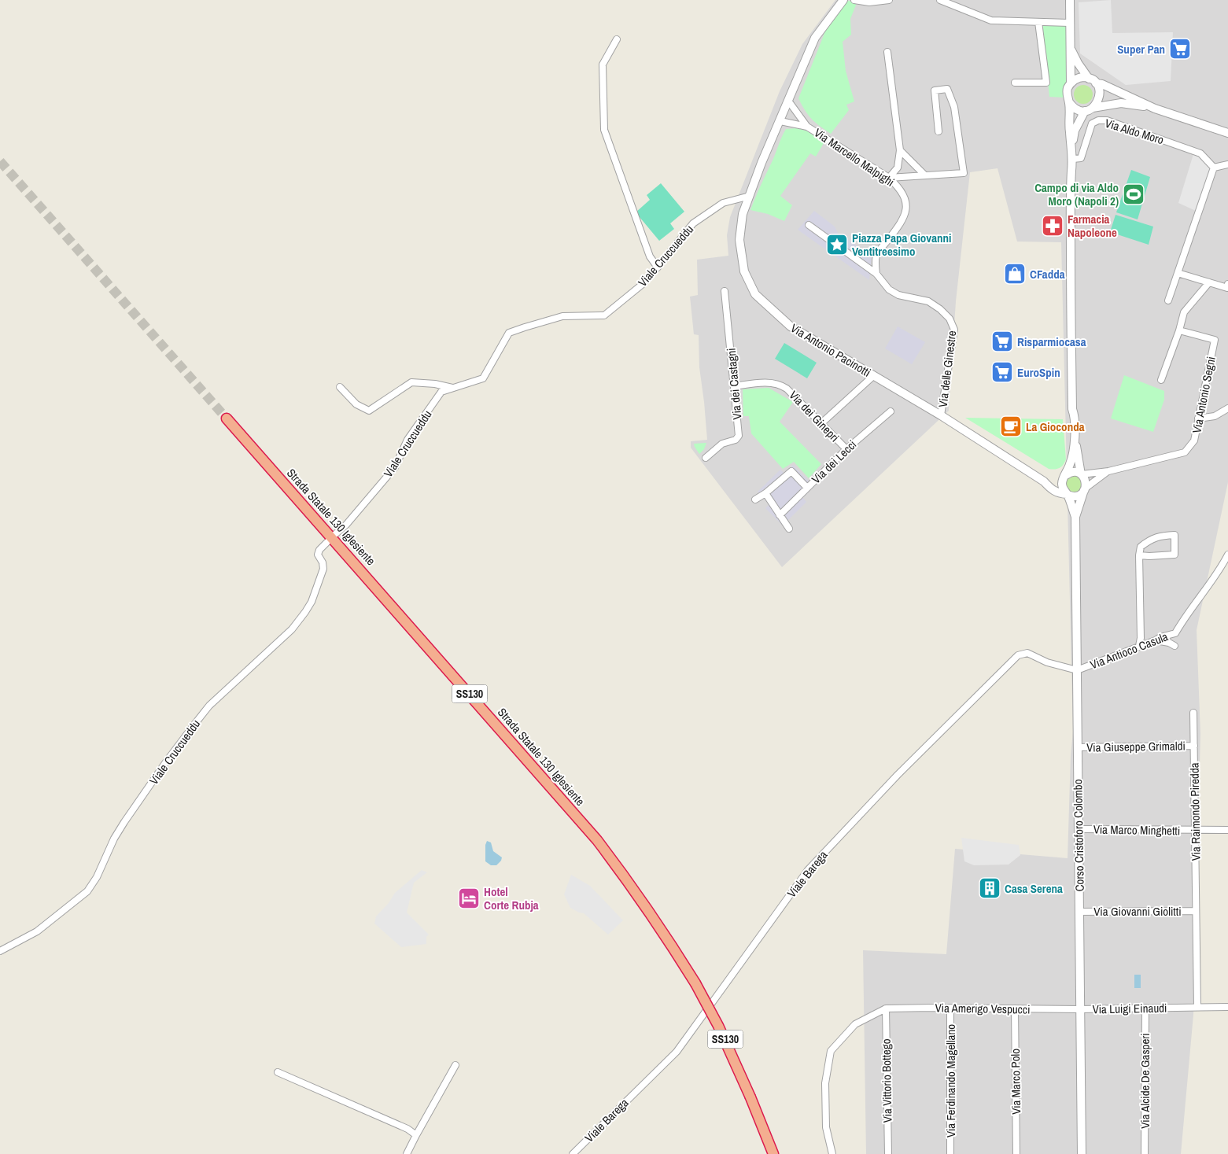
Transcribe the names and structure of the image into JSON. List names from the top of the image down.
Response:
{
  "streets": {
    "highway": ["Strada Statale 130 Iglesiente", "SS130"],
    "street": [
      "Via Aldo Moro",
      "Via Marcello Malpighi",
      "Viale Cruccueddu",
      "Via Antonio Pacinotti",
      "Via delle Ginestre",
      "Via dei Castagni",
      "Via Antonio Segni",
      "Via dei Ginepri",
      "Via dei Lecci",
      "Via Antioco Casula",
      "Via Giuseppe Grimaldi",
      "Via Raimondo Piredda",
      "Via Marco Minghetti",
      "Corso Cristoforo Colombo",
      "Viale Barega",
      "Via Giovanni Giolitti",
      "Via Amerigo Vespucci",
      "Via Luigi Einaudi",
      "Via Vittorio Bottego",
      "Via Ferdinando Magellano",
      "Via Alcide De Gasperi",
      "Via Marco Polo"
    ]
  },
  "crossings": [
    ["Via Marcello Malpighi", "Via Antonio Pacinotti"],
    ["Via Marcello Malpighi", "Via delle Ginestre"],
    ["Viale Cruccueddu", "Via Antonio Pacinotti"],
    ["Via Antonio Pacinotti", "Via delle Ginestre"],
    ["Via Antonio Pacinotti", "Via Antonio Segni"],
    ["Via Antonio Pacinotti", "Corso Cristoforo Colombo"],
    ["Via dei Castagni", "Via dei Ginepri"],
    ["Via Antonio Segni", "Corso Cristoforo Colombo"],
    ["Via dei Ginepri", "Via dei Lecci"],
    ["Via Antioco Casula", "Corso Cristoforo Colombo"],
    ["Via Antioco Casula", "Viale Barega"],
    ["Via Giuseppe Grimaldi", "Via Raimondo Piredda"],
    ["Via Giuseppe Grimaldi", "Corso Cristoforo Colombo"],
    ["Via Raimondo Piredda", "Via Marco Minghetti"],
    ["Via Raimondo Piredda", "Via Giovanni Giolitti"],
    ["Via Raimondo Piredda", "Via Luigi Einaudi"],
    ["Via Marco Minghetti", "Corso Cristoforo Colombo"],
    ["Corso Cristoforo Colombo", "Viale Barega"],
    ["Corso Cristoforo Colombo", "Via Giovanni Giolitti"],
    ["Corso Cristoforo Colombo", "Via Amerigo Vespucci"],
    ["Corso Cristoforo Colombo", "Via Luigi Einaudi"],
    ["Via Amerigo Vespucci", "Via Luigi Einaudi"],
    ["Via Amerigo Vespucci", "Via Vittorio Bottego"],
    ["Via Amerigo Vespucci", "Via Ferdinando Magellano"],
    ["Via Amerigo Vespucci", "Via Marco Polo"],
    ["Via Luigi Einaudi", "Via Alcide De Gasperi"]
  ],
  "places": {
    "supermarket": ["Super Pan", "Risparmiocasa", "EuroSpin"],
    "sports": ["Campo di via Aldo Moro (Napoli 2)"],
    "pharmacy": ["Farmacia Napoleone"],
    "place": ["Piazza Papa Giovanni Ventitreesimo"],
    "shop": ["CFadda"],
    "cafe": ["La Gioconda"],
    "building": ["Casa Serena"],
    "hotel": ["Hotel Corte Rubja"]
  }
}
